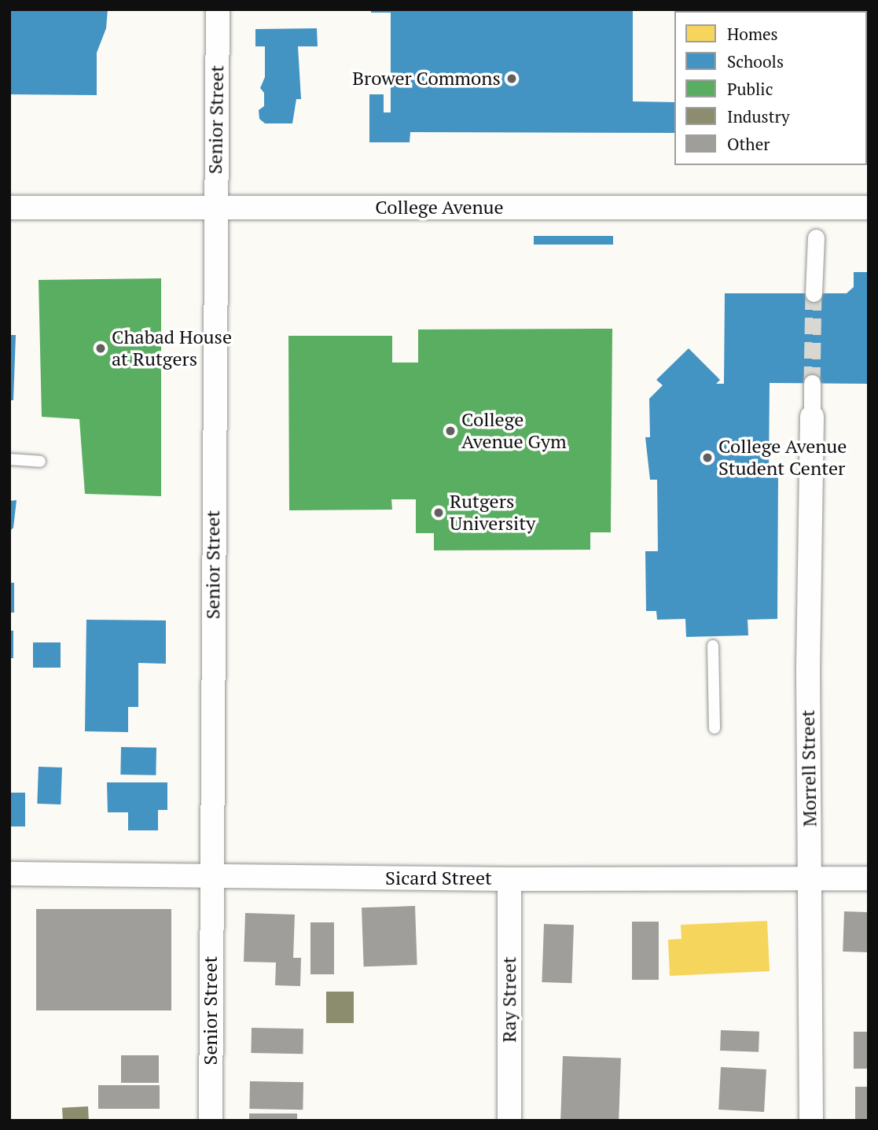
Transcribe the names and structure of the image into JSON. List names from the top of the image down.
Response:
{
  "streets": {
    "street": [
      "Senior Street",
      "College Avenue",
      "Morrell Street",
      "Sicard Street",
      "Ray Street"
    ]
  },
  "crossings": [
    ["Senior Street", "College Avenue"],
    ["Senior Street", "Sicard Street"],
    ["Morrell Street", "Sicard Street"],
    ["Sicard Street", "Ray Street"]
  ],
  "places": [
    "Brower Commons",
    "Chabad House at Rutgers",
    "College Avenue Gym",
    "College Avenue Student Center",
    "Rutgers University"
  ],
  "legend": [
    "Homes",
    "Schools",
    "Public",
    "Industry",
    "Other"
  ]
}
